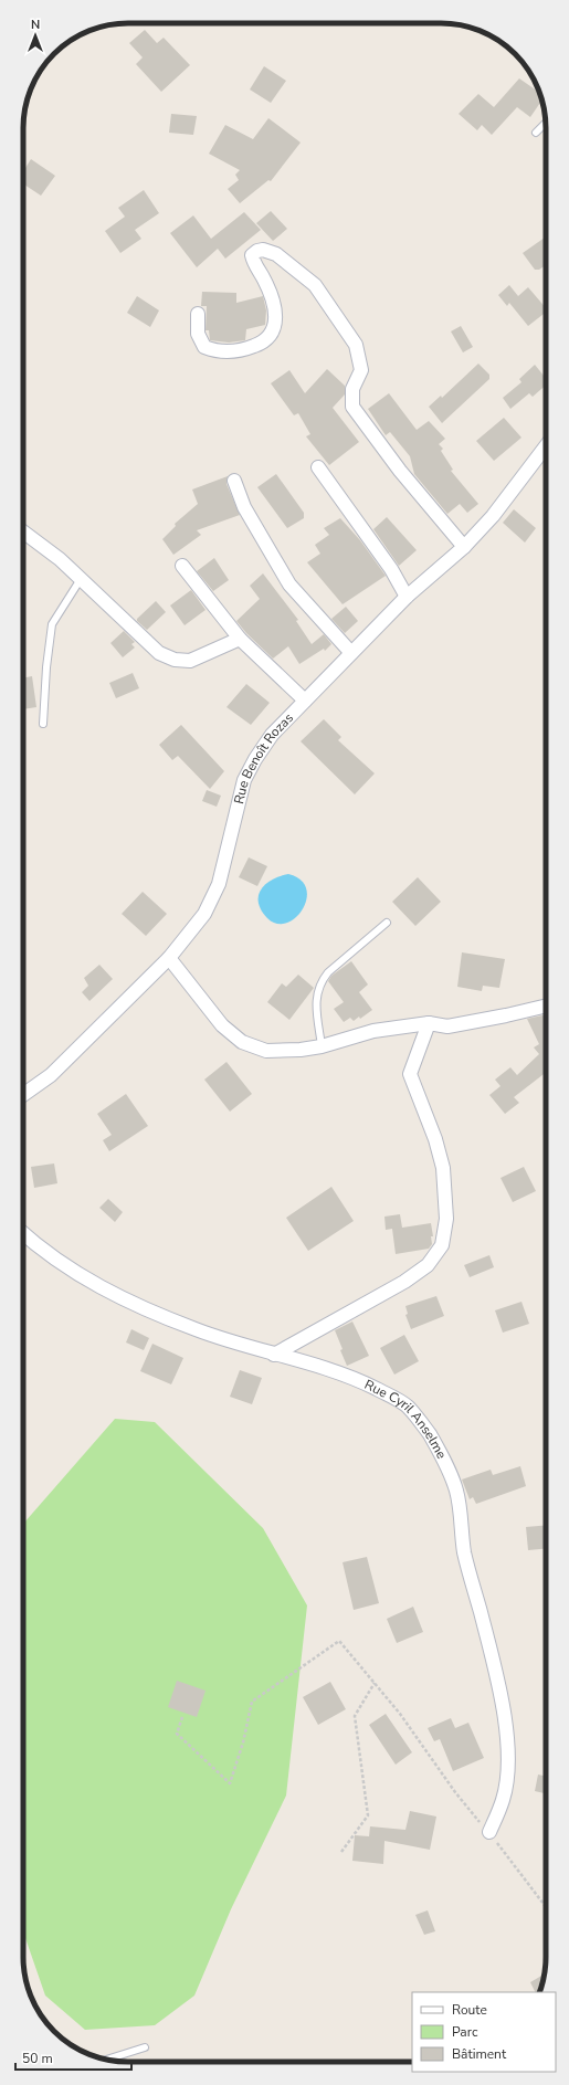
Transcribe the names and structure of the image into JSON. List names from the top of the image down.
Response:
{
  "streets": {
    "street": ["Rue Benoît Rozas", "Rue Cyril Anselme"]
  },
  "legend": ["Route", "Parc", "Bâtiment"],
  "scale_bar": "50 m",
  "north": "top"
}
